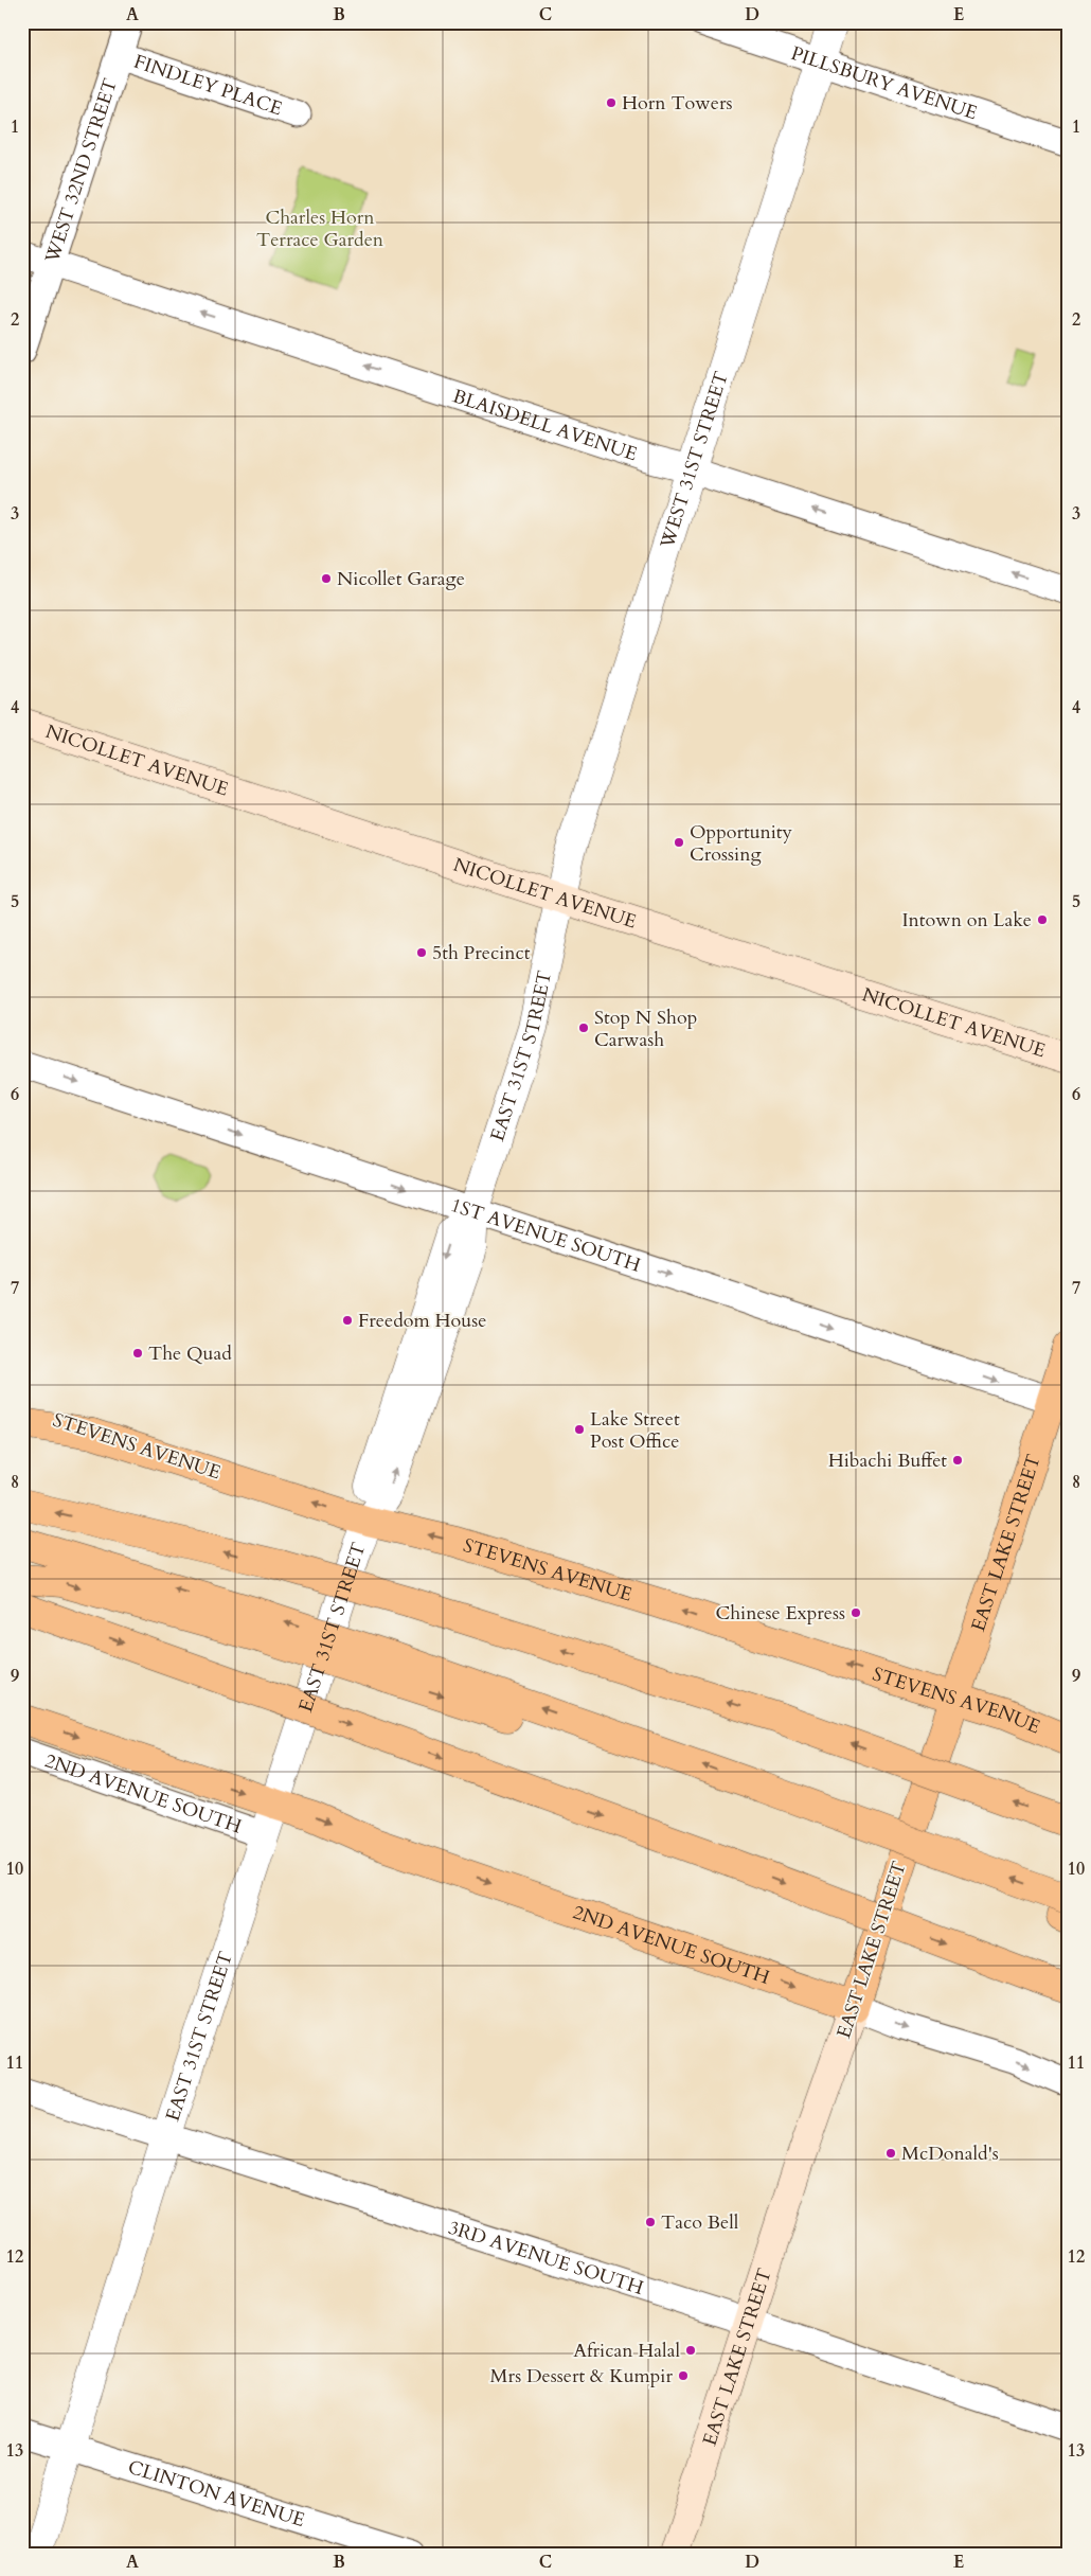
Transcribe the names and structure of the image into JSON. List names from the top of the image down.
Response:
{
  "streets": {
    "main road": [
      "NICOLLET AVENUE",
      "STEVENS AVENUE",
      "EAST LAKE STREET",
      "2ND AVENUE SOUTH"
    ],
    "street": [
      "PILLSBURY AVENUE",
      "FINDLEY PLACE",
      "WEST 32ND STREET",
      "BLAISDELL AVENUE",
      "WEST 31ST STREET",
      "EAST 31ST STREET",
      "1ST AVENUE SOUTH",
      "3RD AVENUE SOUTH",
      "CLINTON AVENUE"
    ]
  },
  "crossings": [
    ["PILLSBURY AVENUE", "WEST 31ST STREET"],
    ["FINDLEY PLACE", "WEST 32ND STREET"],
    ["WEST 32ND STREET", "BLAISDELL AVENUE"],
    ["BLAISDELL AVENUE", "WEST 31ST STREET"],
    ["WEST 31ST STREET", "NICOLLET AVENUE"],
    ["WEST 31ST STREET", "EAST 31ST STREET"],
    ["NICOLLET AVENUE", "EAST 31ST STREET"],
    ["EAST 31ST STREET", "1ST AVENUE SOUTH"],
    ["EAST 31ST STREET", "STEVENS AVENUE"],
    ["EAST 31ST STREET", "2ND AVENUE SOUTH"],
    ["EAST 31ST STREET", "3RD AVENUE SOUTH"],
    ["EAST 31ST STREET", "CLINTON AVENUE"],
    ["1ST AVENUE SOUTH", "EAST LAKE STREET"],
    ["STEVENS AVENUE", "EAST LAKE STREET"],
    ["EAST LAKE STREET", "2ND AVENUE SOUTH"],
    ["EAST LAKE STREET", "3RD AVENUE SOUTH"]
  ],
  "one_way": ["BLAISDELL AVENUE", "1ST AVENUE SOUTH"],
  "parks": ["Charles Horn Terrace Garden"],
  "places": [
    "Horn Towers",
    "Nicollet Garage",
    "Opportunity Crossing",
    "Intown on Lake",
    "5th Precinct",
    "Stop N Shop Carwash",
    "Freedom House",
    "The Quad",
    "Lake Street Post Office",
    "Hibachi Buffet",
    "Chinese Express",
    "McDonald's",
    "Taco Bell",
    "African Halal",
    "Mrs Dessert & Kumpir"
  ],
  "grid": {
    "columns": [
      "A",
      "B",
      "C",
      "D",
      "E"
    ],
    "rows": [
      "1",
      "2",
      "3",
      "4",
      "5",
      "6",
      "7",
      "8",
      "9",
      "10",
      "11",
      "12",
      "13"
    ]
  }
}
